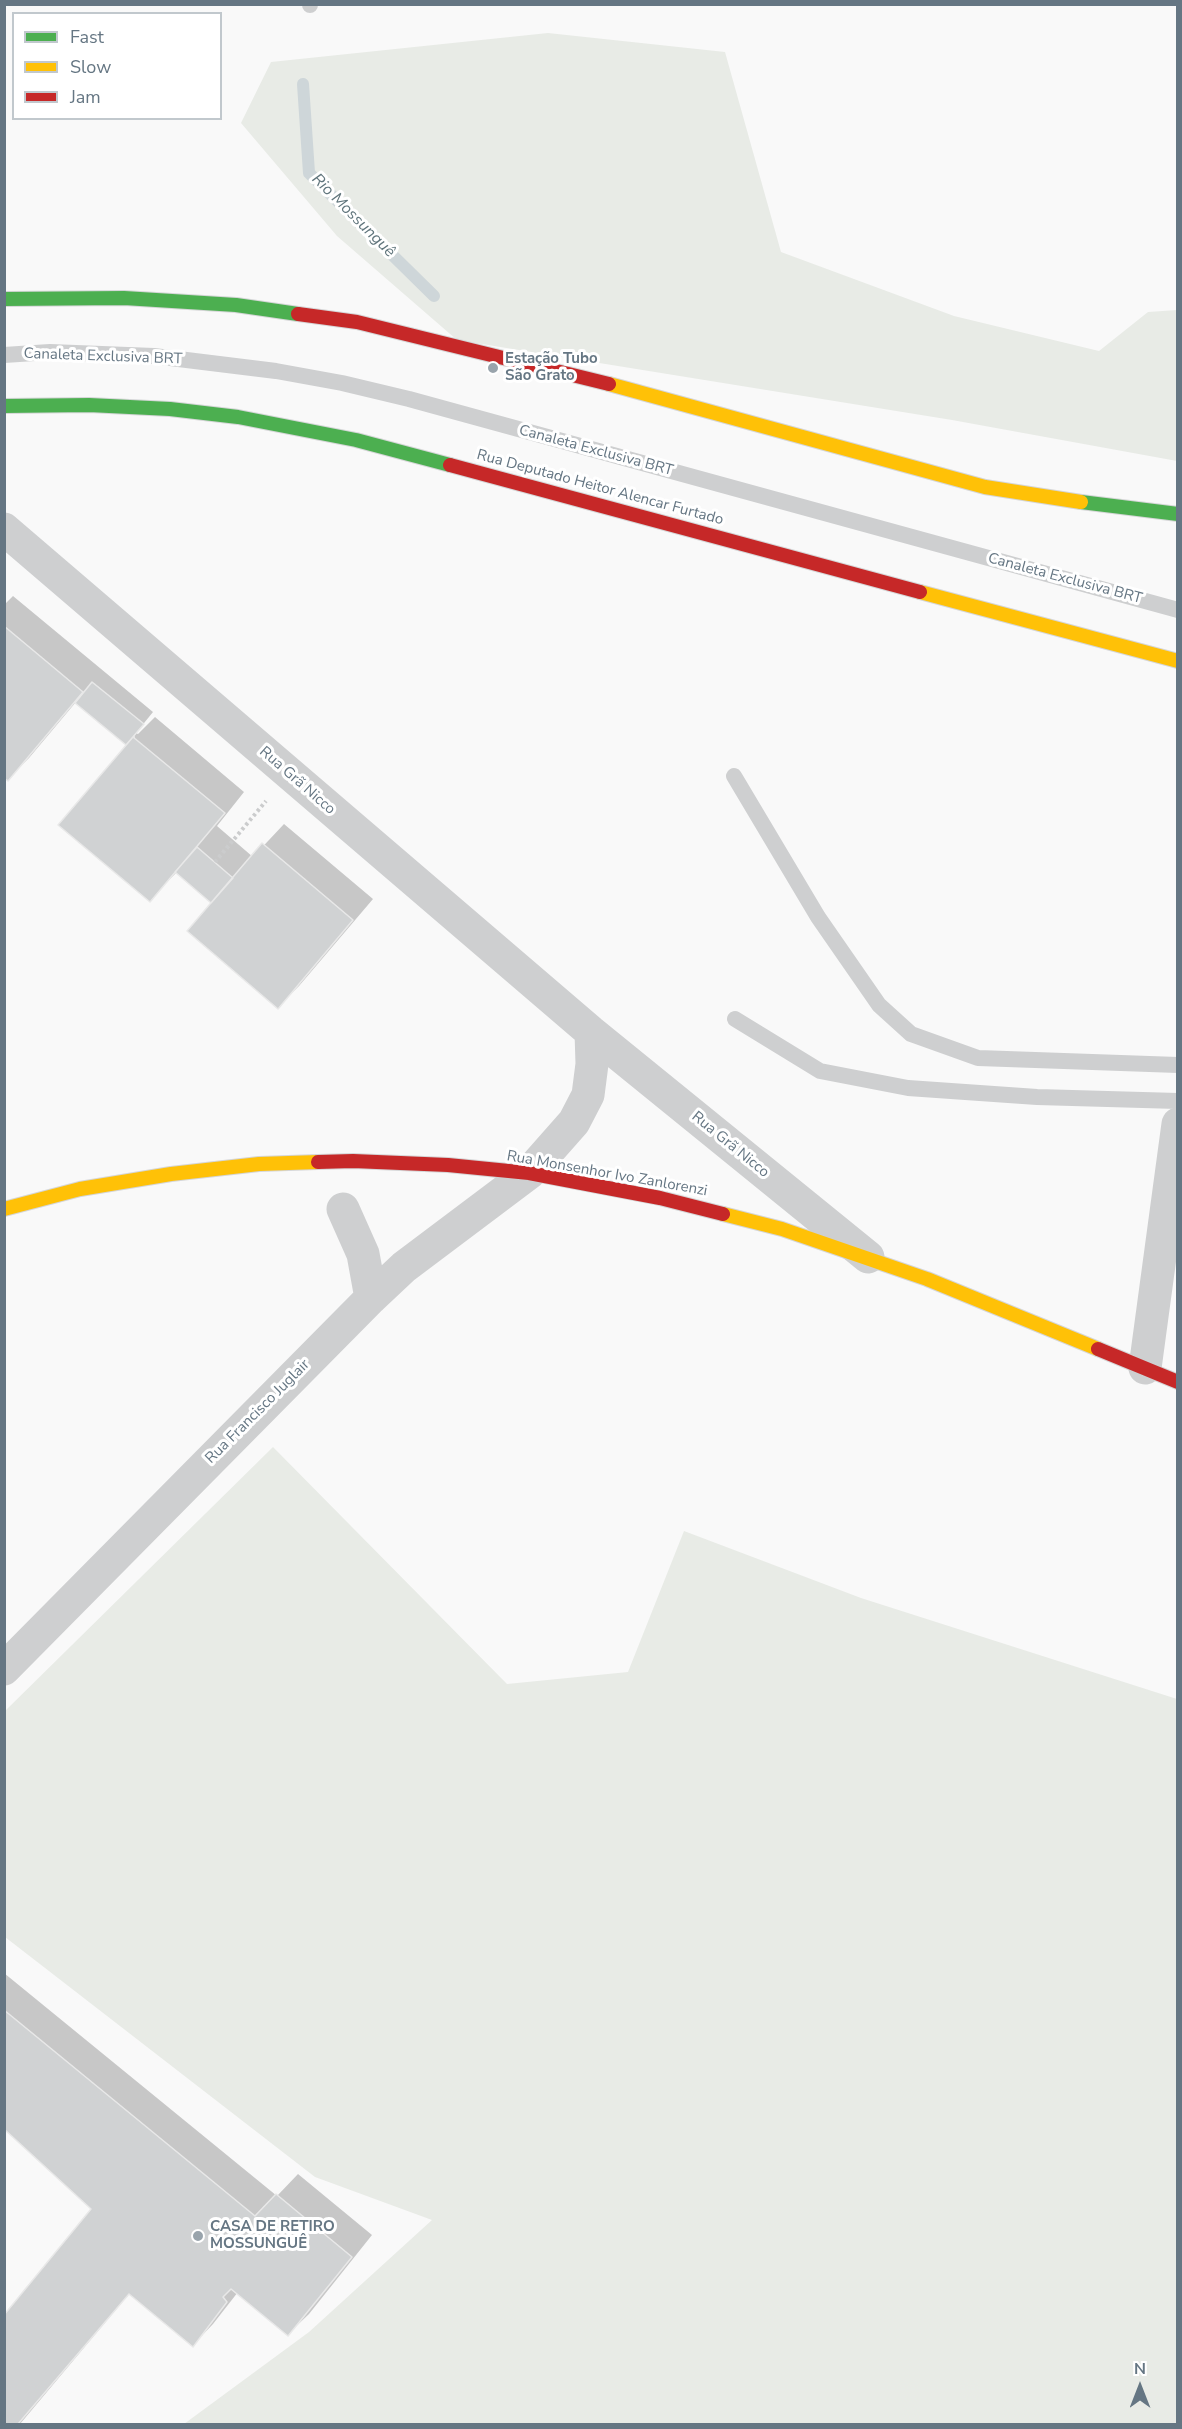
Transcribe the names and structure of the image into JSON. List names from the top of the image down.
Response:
{
  "streets": {
    "street": [
      "Rua Deputado Heitor Alencar Furtado",
      "Rua Grã Nicco",
      "Rua Monsenhor Ivo Zanlorenzi",
      "Rua Francisco Juglair"
    ],
    "lane": ["Canaleta Exclusiva BRT"]
  },
  "crossings": [
    ["Rua Grã Nicco", "Rua Monsenhor Ivo Zanlorenzi"],
    ["Rua Monsenhor Ivo Zanlorenzi", "Rua Francisco Juglair"]
  ],
  "water": ["Rio Mossunguê"],
  "places": ["Estação Tubo São Grato", "CASA DE RETIRO MOSSUNGUÊ"],
  "legend": ["Fast", "Slow", "Jam"],
  "north": "top"
}
